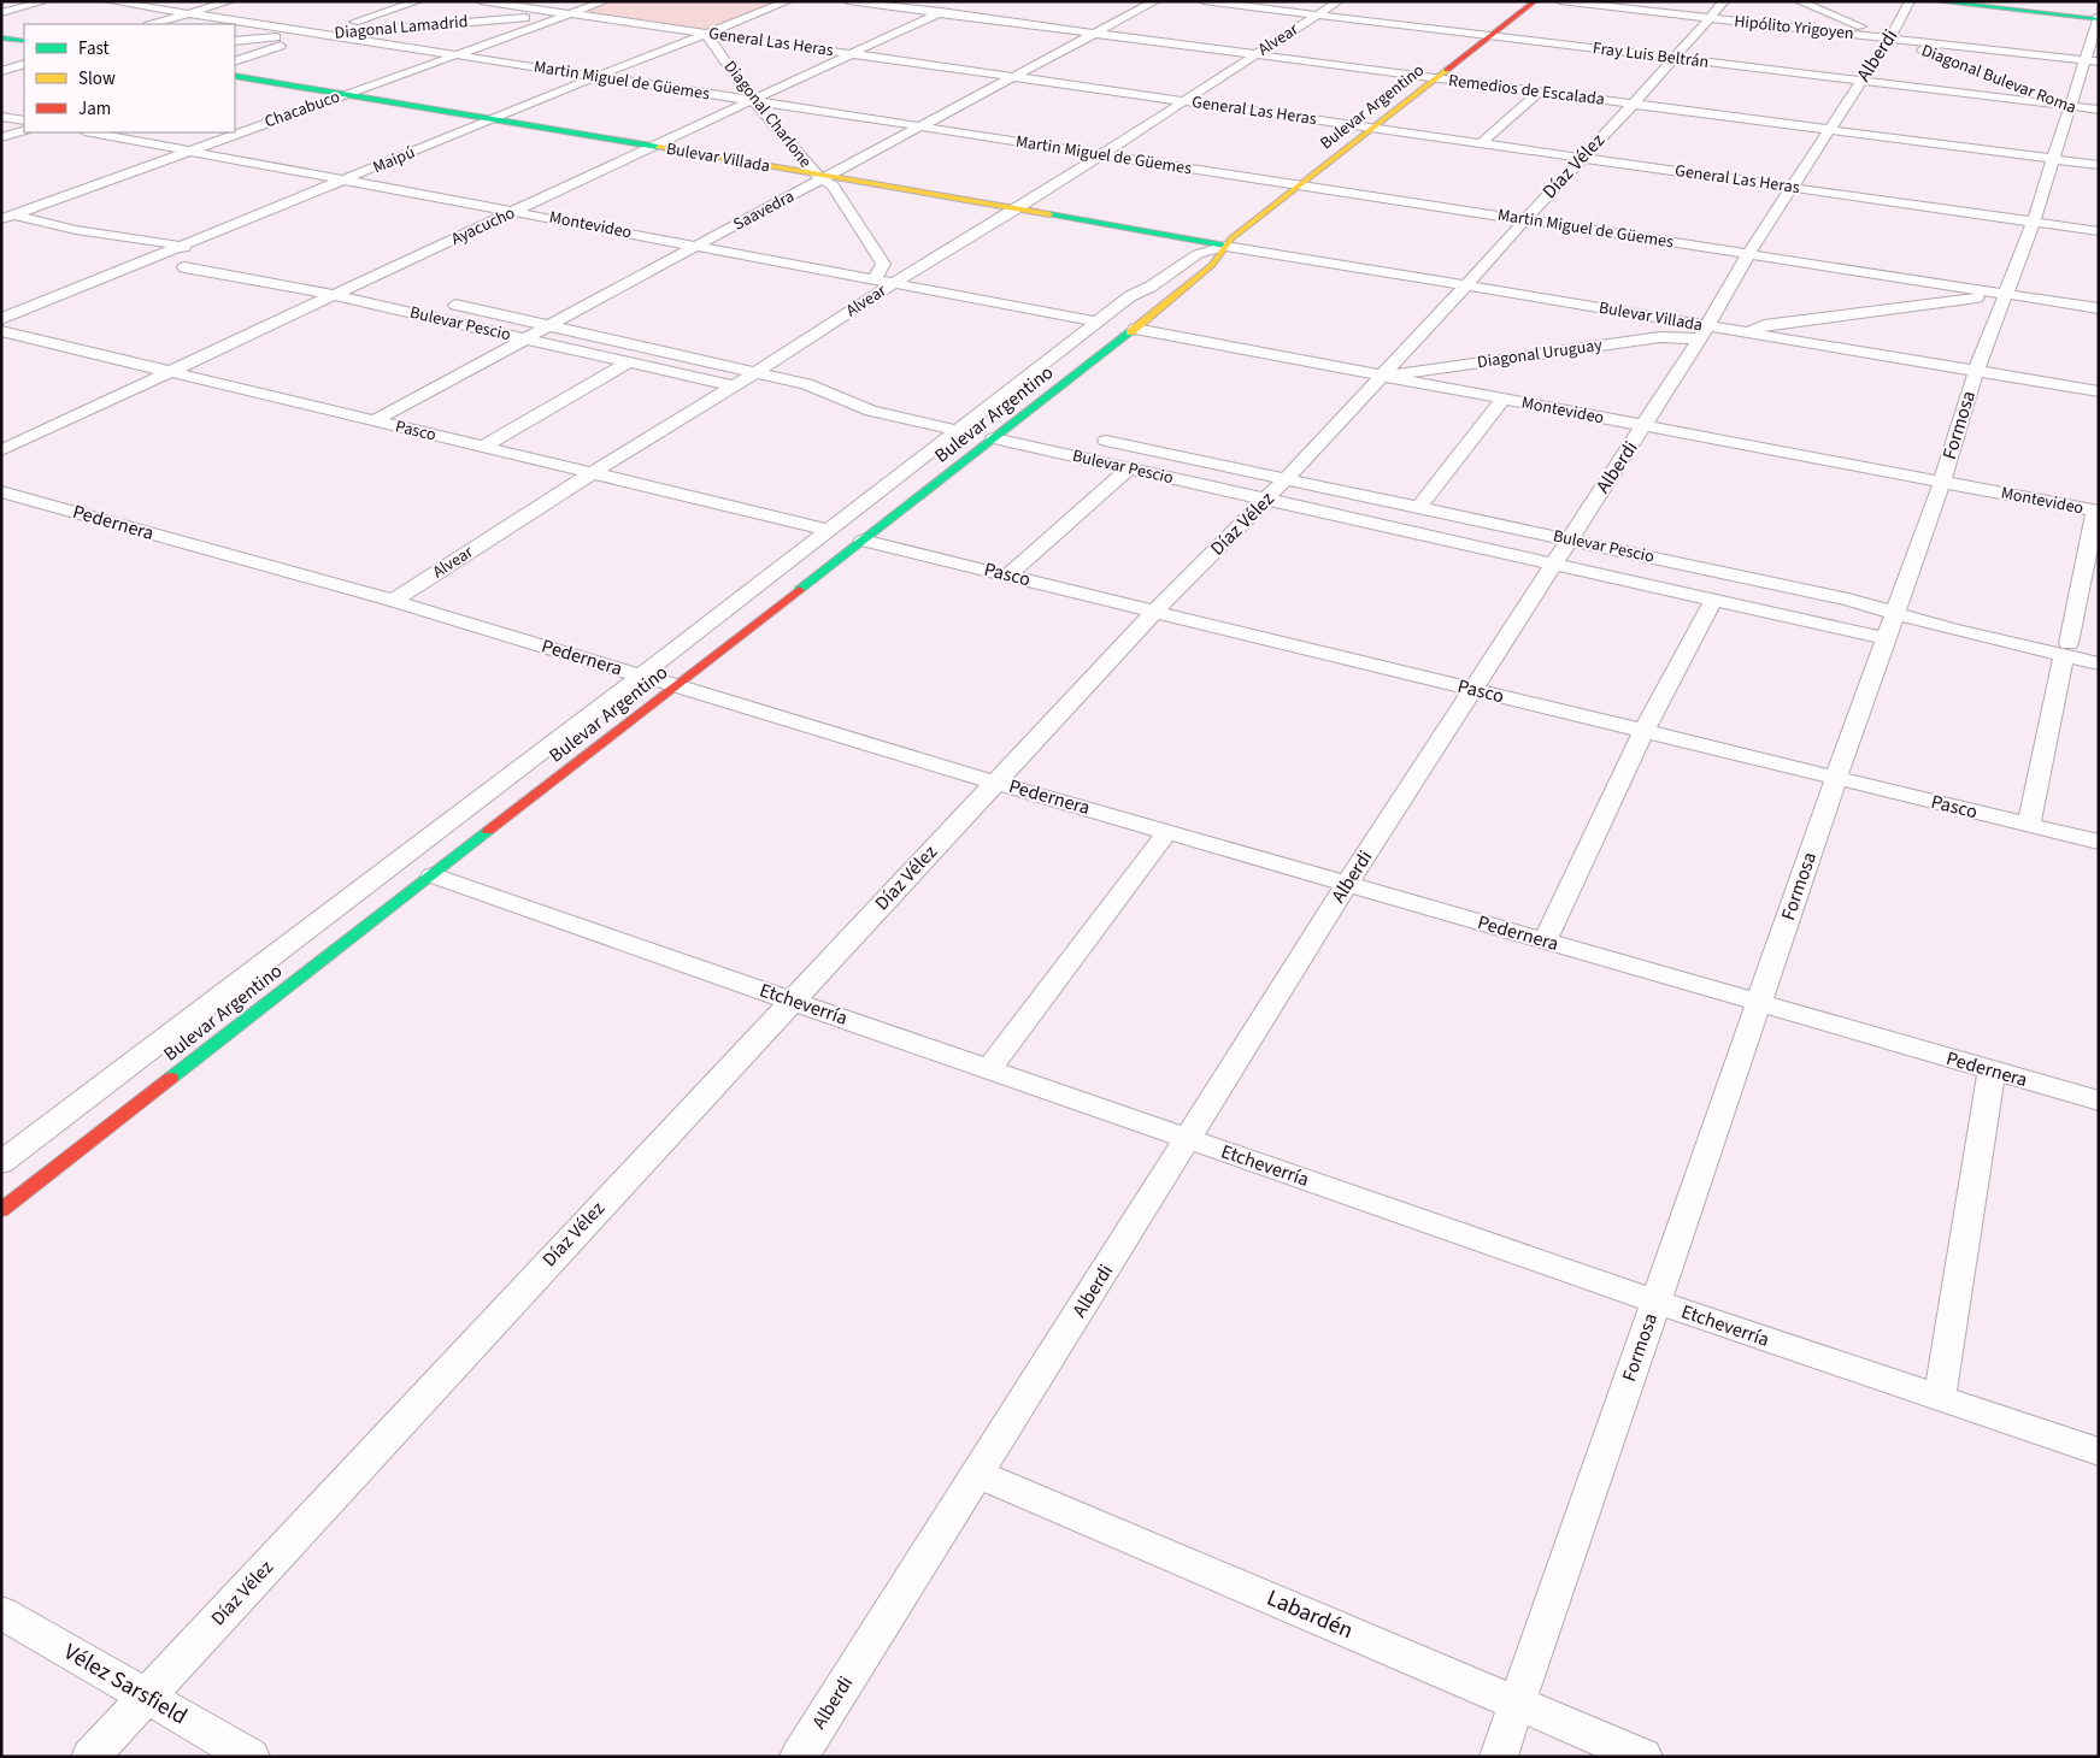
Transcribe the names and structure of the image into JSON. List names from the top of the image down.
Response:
{
  "streets": {
    "main road": ["Bulevar Argentino", "Bulevar Villada"],
    "street": [
      "Diagonal Lamadrid",
      "Hipólito Yrigoyen",
      "Alvear",
      "General Las Heras",
      "Fray Luis Beltrán",
      "Alberdi",
      "Diagonal Bulevar Roma",
      "Martin Miguel de Güemes",
      "Remedios de Escalada",
      "Chacabuco",
      "Diagonal Charlone",
      "Maipú",
      "Díaz Vélez",
      "Saavedra",
      "Montevideo",
      "Ayacucho",
      "Bulevar Pescio",
      "Diagonal Uruguay",
      "Formosa",
      "Pasco",
      "Pedernera",
      "Etcheverría",
      "Labardén",
      "Vélez Sarsfield"
    ]
  },
  "crossings": [
    ["Diagonal Lamadrid", "General Las Heras"],
    ["Diagonal Lamadrid", "Martin Miguel de Güemes"],
    ["Diagonal Lamadrid", "Chacabuco"],
    ["Hipólito Yrigoyen", "Alberdi"],
    ["Hipólito Yrigoyen", "Diagonal Bulevar Roma"],
    ["Hipólito Yrigoyen", "Díaz Vélez"],
    ["Hipólito Yrigoyen", "Formosa"],
    ["Alvear", "General Las Heras"],
    ["Alvear", "Fray Luis Beltrán"],
    ["Alvear", "Martin Miguel de Güemes"],
    ["Alvear", "Remedios de Escalada"],
    ["Alvear", "Bulevar Villada"],
    ["Alvear", "Montevideo"],
    ["Alvear", "Bulevar Pescio"],
    ["Alvear", "Pasco"],
    ["Alvear", "Pedernera"],
    ["General Las Heras", "Alberdi"],
    ["General Las Heras", "Bulevar Argentino"],
    ["General Las Heras", "Chacabuco"],
    ["General Las Heras", "Diagonal Charlone"],
    ["General Las Heras", "Maipú"],
    ["General Las Heras", "Díaz Vélez"],
    ["General Las Heras", "Saavedra"],
    ["General Las Heras", "Ayacucho"],
    ["General Las Heras", "Formosa"],
    ["Fray Luis Beltrán", "Alberdi"],
    ["Fray Luis Beltrán", "Diagonal Bulevar Roma"],
    ["Fray Luis Beltrán", "Bulevar Argentino"],
    ["Fray Luis Beltrán", "Díaz Vélez"],
    ["Fray Luis Beltrán", "Formosa"],
    ["Alberdi", "Diagonal Bulevar Roma"],
    ["Alberdi", "Martin Miguel de Güemes"],
    ["Alberdi", "Remedios de Escalada"],
    ["Alberdi", "Bulevar Villada"],
    ["Alberdi", "Montevideo"],
    ["Alberdi", "Bulevar Pescio"],
    ["Alberdi", "Diagonal Uruguay"],
    ["Alberdi", "Pasco"],
    ["Alberdi", "Pedernera"],
    ["Alberdi", "Etcheverría"],
    ["Alberdi", "Labardén"],
    ["Diagonal Bulevar Roma", "Formosa"],
    ["Martin Miguel de Güemes", "Bulevar Argentino"],
    ["Martin Miguel de Güemes", "Chacabuco"],
    ["Martin Miguel de Güemes", "Diagonal Charlone"],
    ["Martin Miguel de Güemes", "Maipú"],
    ["Martin Miguel de Güemes", "Díaz Vélez"],
    ["Martin Miguel de Güemes", "Saavedra"],
    ["Martin Miguel de Güemes", "Ayacucho"],
    ["Martin Miguel de Güemes", "Formosa"],
    ["Remedios de Escalada", "Bulevar Argentino"],
    ["Remedios de Escalada", "Díaz Vélez"],
    ["Remedios de Escalada", "Saavedra"],
    ["Remedios de Escalada", "Ayacucho"],
    ["Remedios de Escalada", "Formosa"],
    ["Bulevar Argentino", "Bulevar Villada"],
    ["Bulevar Argentino", "Montevideo"],
    ["Bulevar Argentino", "Bulevar Pescio"],
    ["Bulevar Argentino", "Pasco"],
    ["Bulevar Argentino", "Pedernera"],
    ["Bulevar Argentino", "Etcheverría"],
    ["Chacabuco", "Bulevar Villada"],
    ["Chacabuco", "Montevideo"],
    ["Diagonal Charlone", "Bulevar Villada"],
    ["Diagonal Charlone", "Maipú"],
    ["Diagonal Charlone", "Saavedra"],
    ["Diagonal Charlone", "Montevideo"],
    ["Diagonal Charlone", "Ayacucho"],
    ["Bulevar Villada", "Maipú"],
    ["Bulevar Villada", "Díaz Vélez"],
    ["Bulevar Villada", "Saavedra"],
    ["Bulevar Villada", "Ayacucho"],
    ["Bulevar Villada", "Diagonal Uruguay"],
    ["Bulevar Villada", "Formosa"],
    ["Maipú", "Montevideo"],
    ["Díaz Vélez", "Montevideo"],
    ["Díaz Vélez", "Bulevar Pescio"],
    ["Díaz Vélez", "Diagonal Uruguay"],
    ["Díaz Vélez", "Pasco"],
    ["Díaz Vélez", "Pedernera"],
    ["Díaz Vélez", "Etcheverría"],
    ["Díaz Vélez", "Vélez Sarsfield"],
    ["Saavedra", "Montevideo"],
    ["Saavedra", "Bulevar Pescio"],
    ["Saavedra", "Pasco"],
    ["Montevideo", "Ayacucho"],
    ["Montevideo", "Diagonal Uruguay"],
    ["Montevideo", "Formosa"],
    ["Ayacucho", "Bulevar Pescio"],
    ["Ayacucho", "Pasco"],
    ["Bulevar Pescio", "Formosa"],
    ["Formosa", "Pasco"],
    ["Formosa", "Pedernera"],
    ["Formosa", "Etcheverría"],
    ["Formosa", "Labardén"]
  ],
  "legend": ["Fast", "Slow", "Jam"]
}
